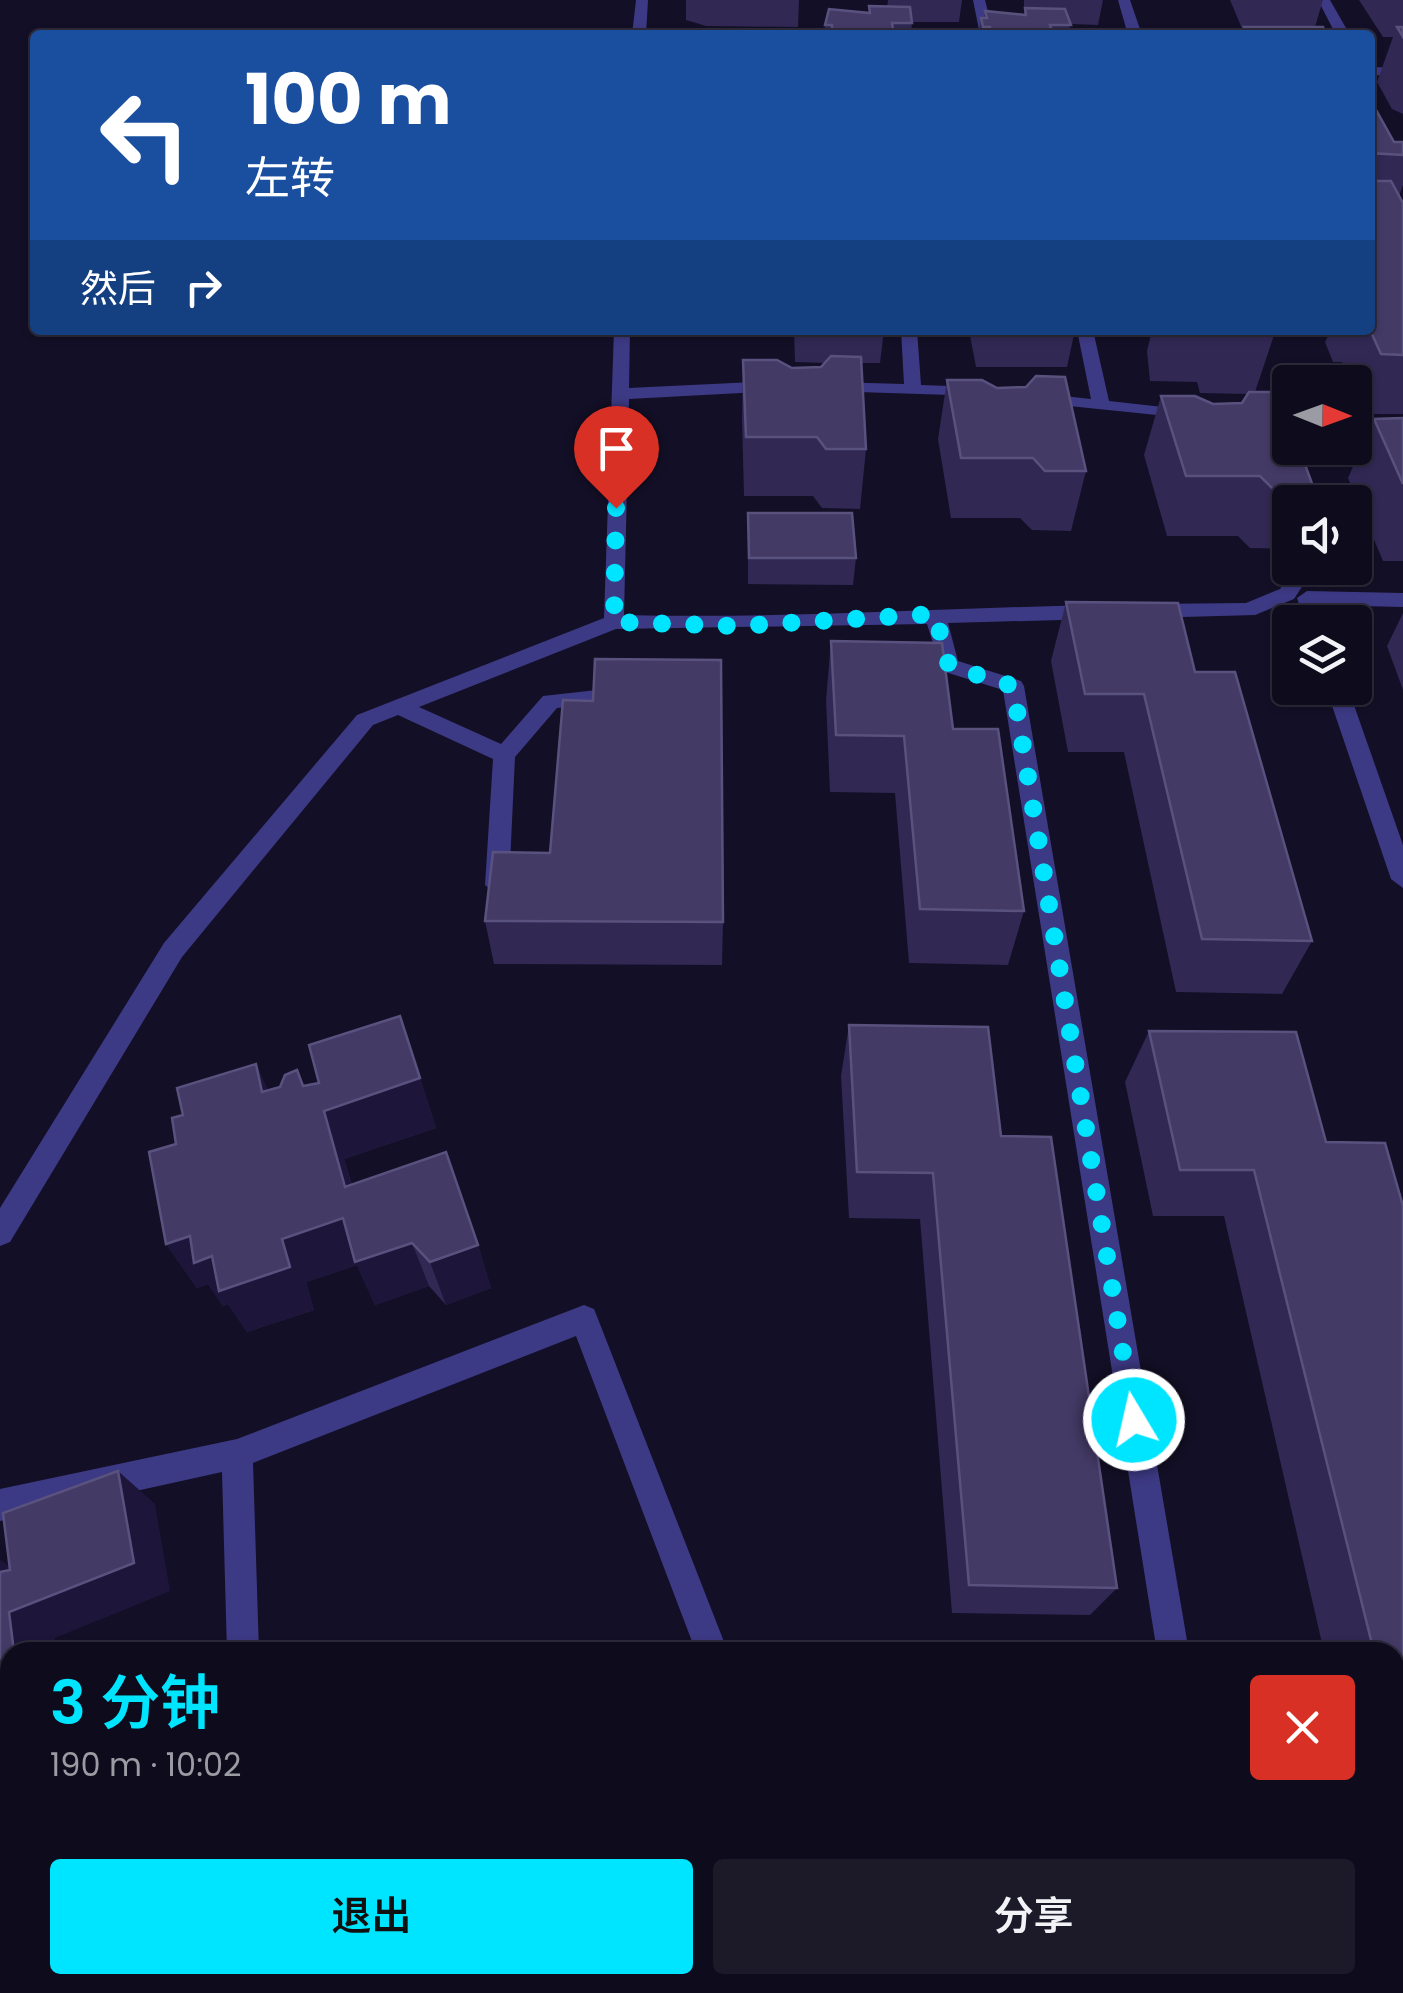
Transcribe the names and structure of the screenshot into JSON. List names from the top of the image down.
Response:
{
  "north": "right",
  "page": {
    "turn": ["100 m", "左转"],
    "then": "然后",
    "heading": ["3 分钟", "190 m · 10:02"],
    "buttons": ["退出", "分享"]
  }
}
